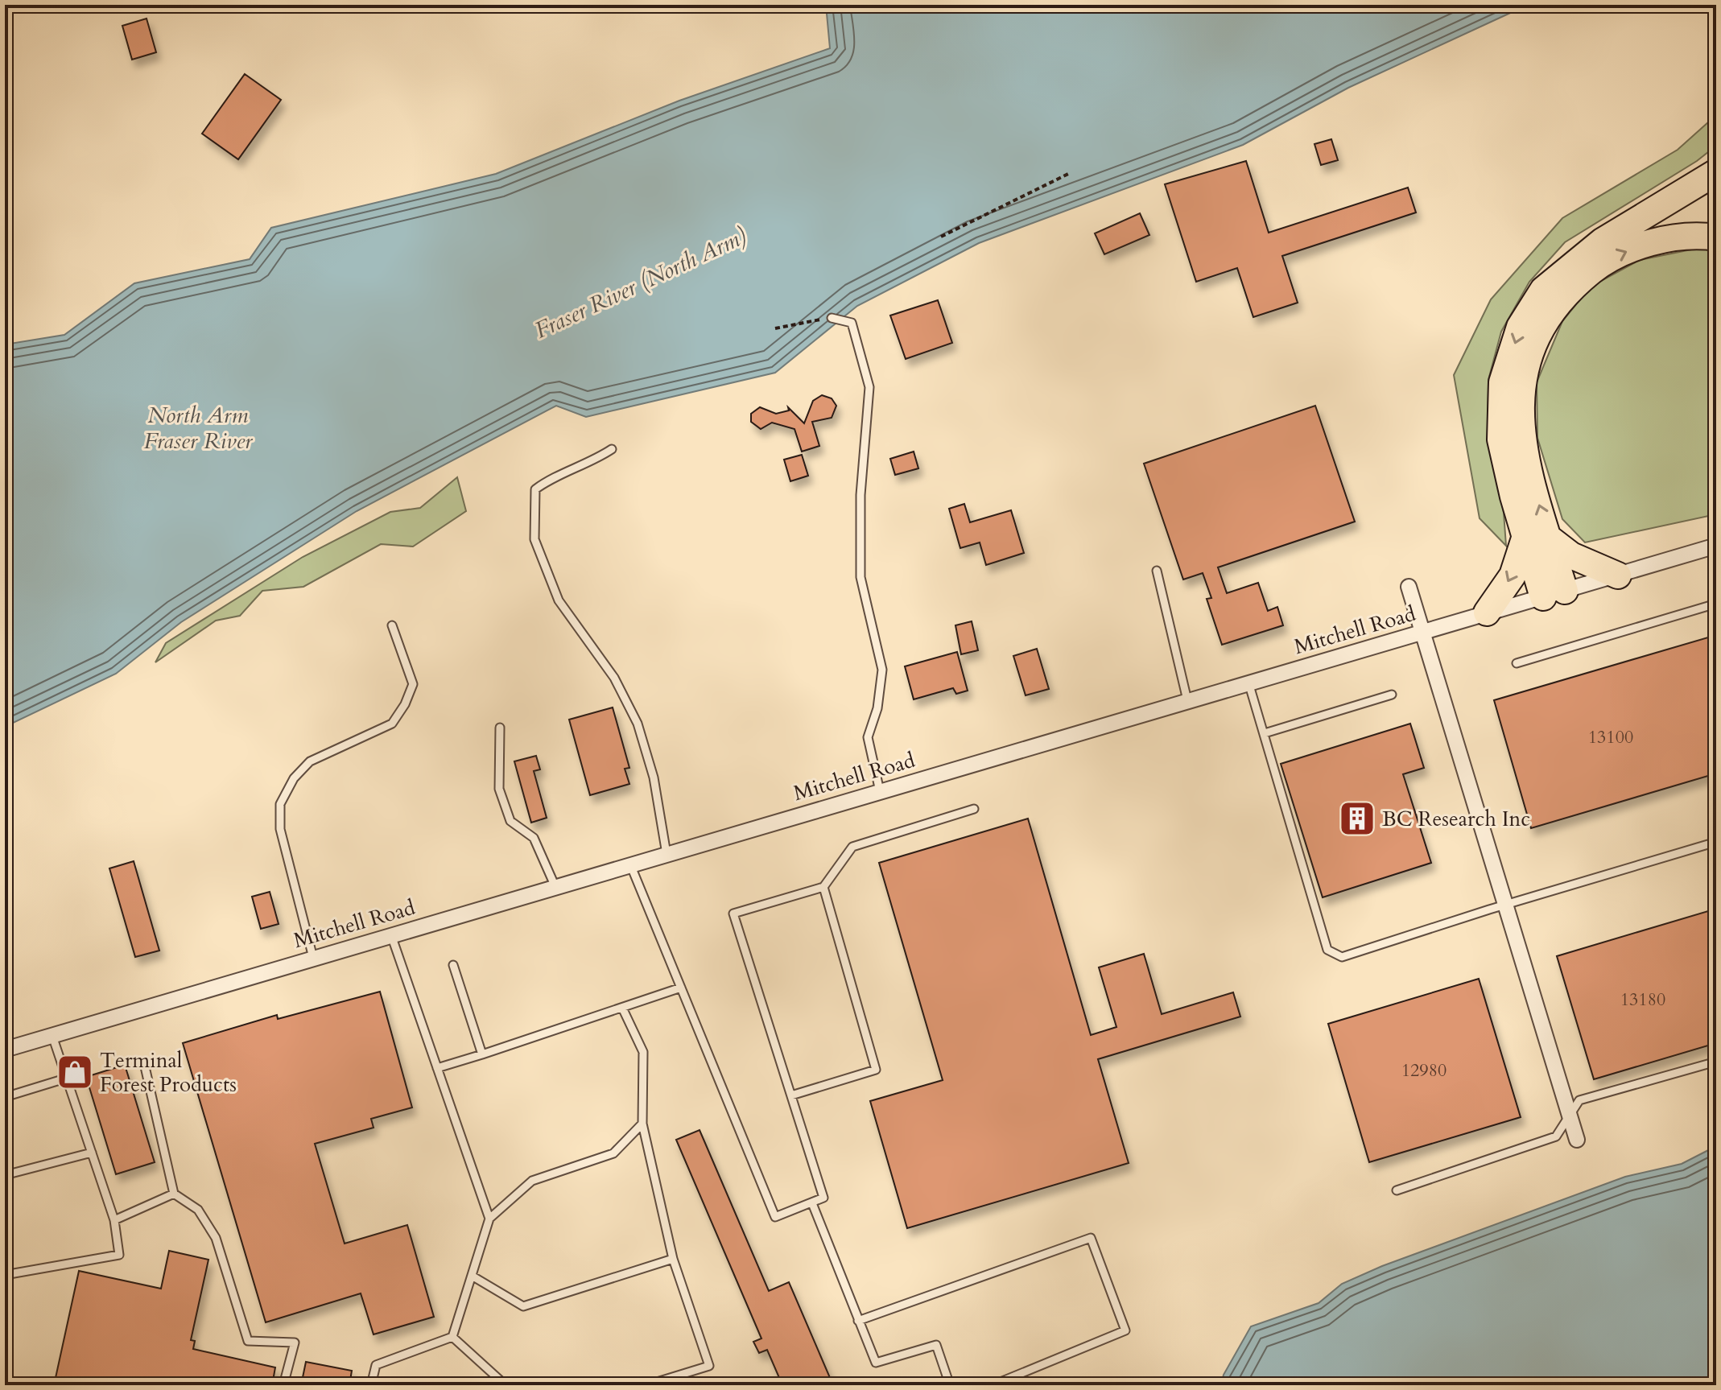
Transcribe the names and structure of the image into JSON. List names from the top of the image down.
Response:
{
  "streets": {
    "street": ["Mitchell Road"]
  },
  "water": ["Fraser River (North Arm)", "North Arm Fraser River"],
  "places": {
    "building": ["BC Research Inc"],
    "shop": ["Terminal Forest Products"]
  },
  "house_numbers": ["13100", "13180", "12980"]
}
